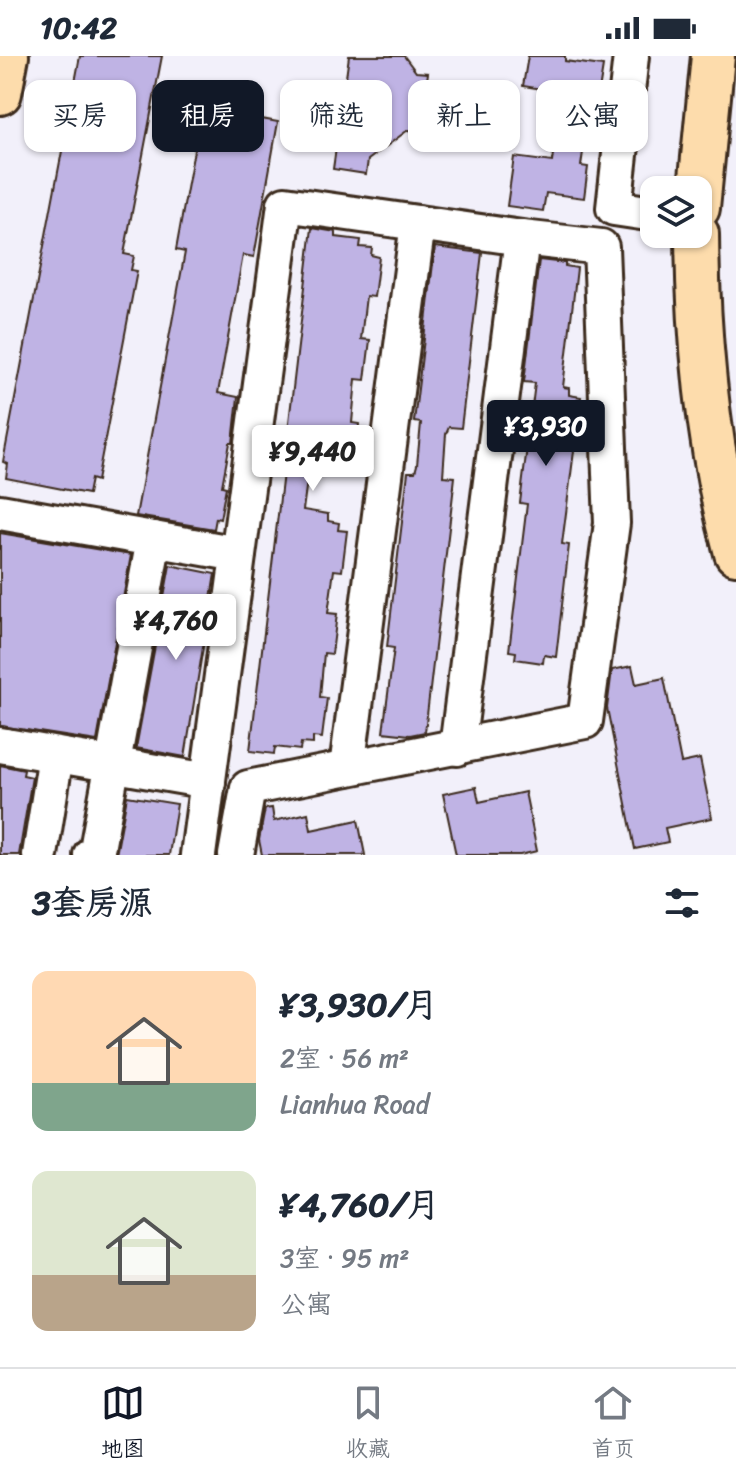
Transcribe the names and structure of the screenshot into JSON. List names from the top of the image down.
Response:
{
  "page": {
    "status": "10:42",
    "chip": [
      "买房",
      "租房",
      "筛选",
      "新上",
      "公寓"
    ],
    "price": ["¥3,930", "¥9,440", "¥4,760"],
    "heading": "3套房源",
    "list": [
      {
        "name": "¥3,930/月",
        "note": "2室 · 56 m² · Lianhua Road"
      },
      {
        "name": "¥4,760/月",
        "note": "3室 · 95 m² · 公寓"
      }
    ],
    "tabs": ["地图", "收藏", "首页"]
  }
}
